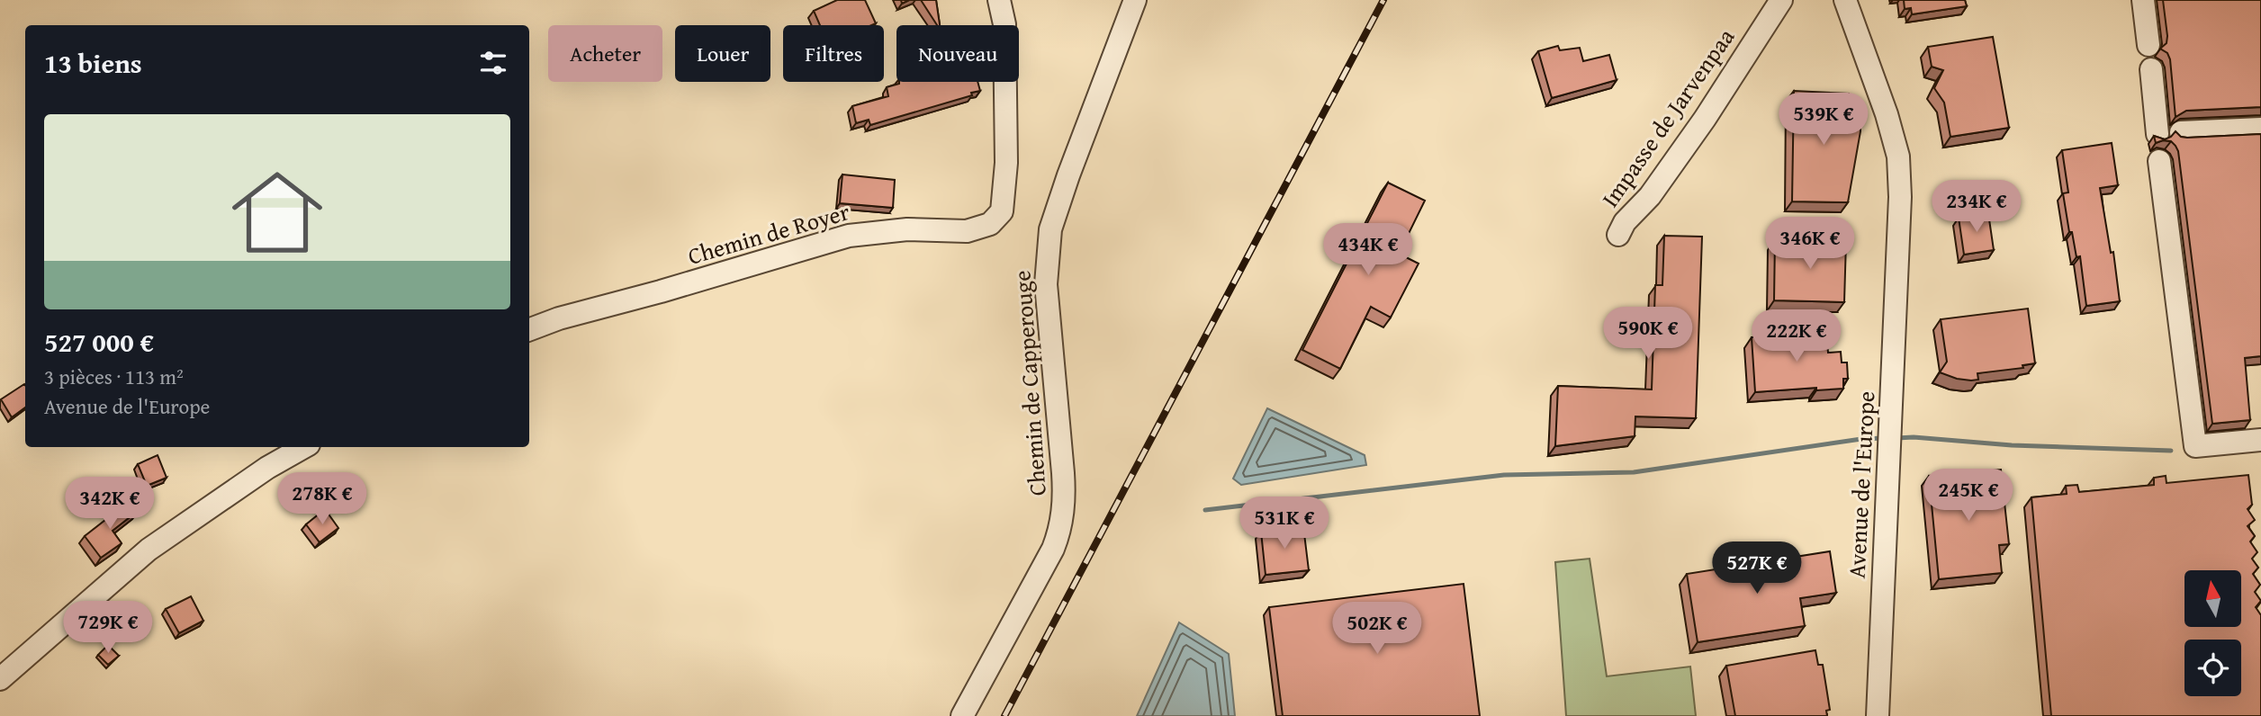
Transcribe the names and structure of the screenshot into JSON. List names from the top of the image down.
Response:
{
  "streets": {
    "street": [
      "Impasse de Jarvenpaa",
      "Chemin de Royer",
      "Chemin de Capperouge",
      "Avenue de l'Europe"
    ]
  },
  "north": "top",
  "page": {
    "chip": [
      "Acheter",
      "Louer",
      "Filtres",
      "Nouveau"
    ],
    "heading": "13 biens",
    "price": [
      "539K €",
      "234K €",
      "346K €",
      "434K €",
      "590K €",
      "222K €",
      "245K €",
      "278K €",
      "342K €",
      "531K €",
      "527K €",
      "729K €",
      "502K €"
    ],
    "list": [
      {
        "name": "527 000 €",
        "note": "3 pièces · 113 m² · Avenue de l'Europe"
      }
    ]
  }
}
